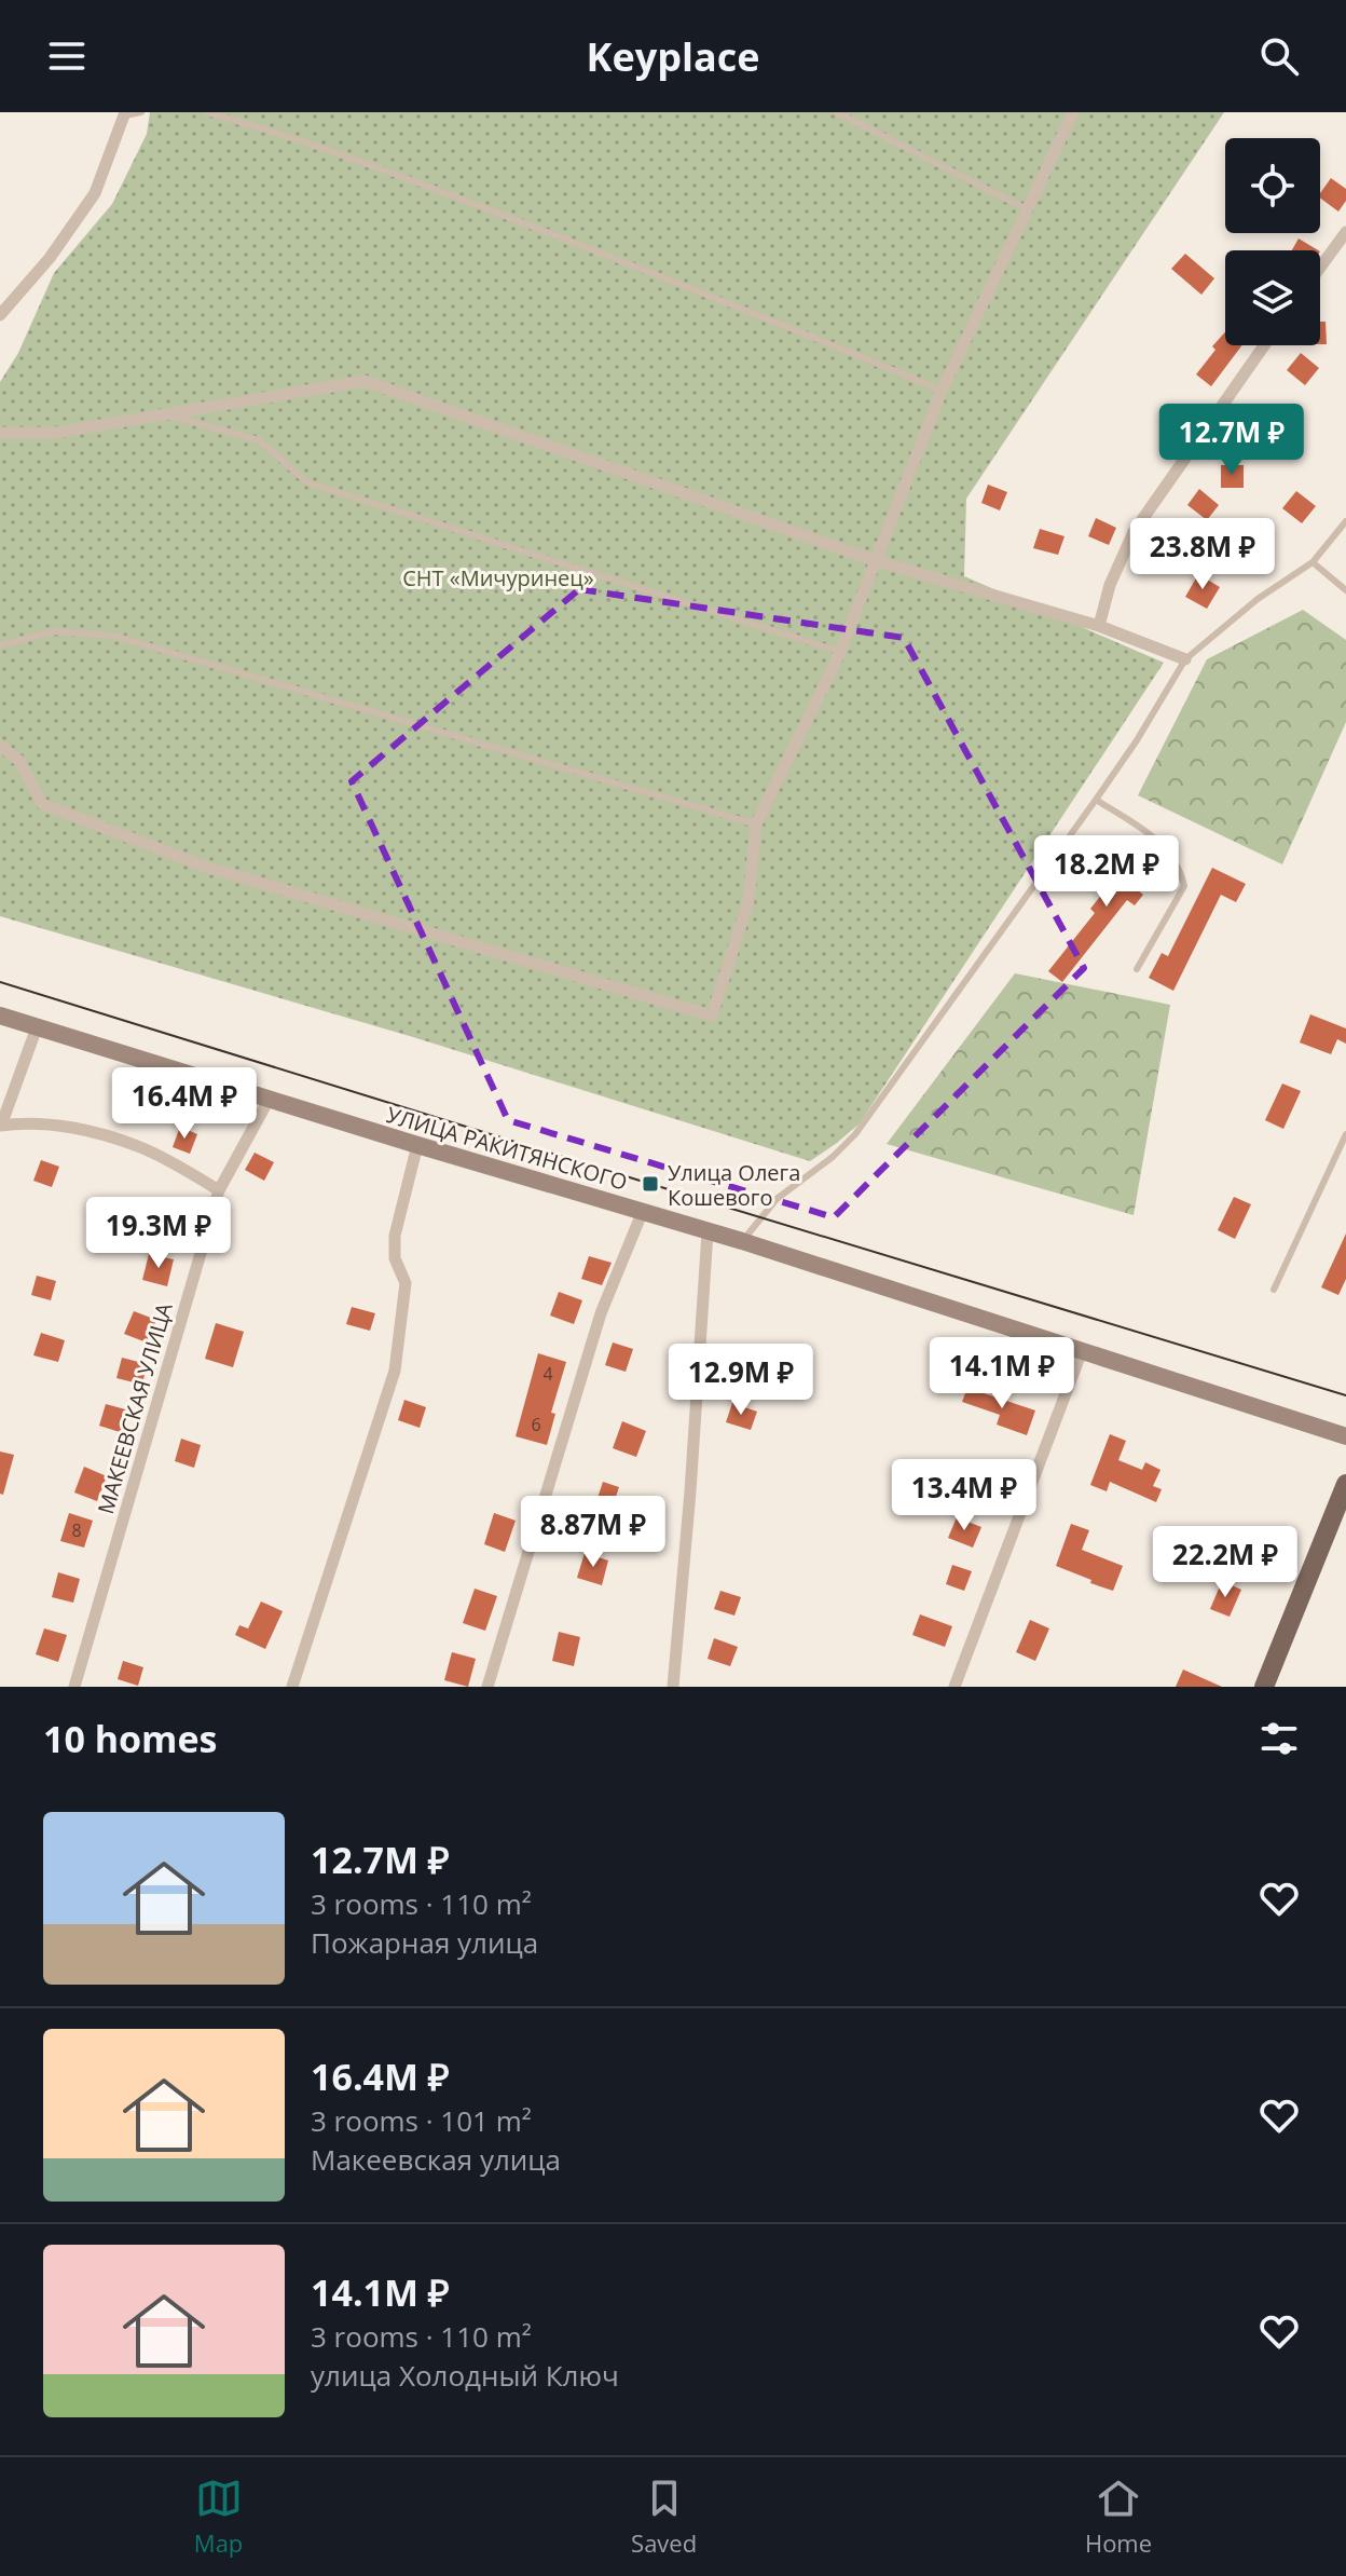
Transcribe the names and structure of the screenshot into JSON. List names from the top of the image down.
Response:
{
  "streets": {
    "main road": ["УЛИЦА РАКИТЯНСКОГО"],
    "street": ["МАКЕЕВСКАЯ УЛИЦА"]
  },
  "crossings": [
    ["УЛИЦА РАКИТЯНСКОГО", "МАКЕЕВСКАЯ УЛИЦА"]
  ],
  "parks": ["СНТ «Мичуринец»"],
  "places": {
    "transit": ["Улица Олега Кошевого"]
  },
  "house_numbers": ["4", "6", "8"],
  "page": {
    "header": "Keyplace",
    "price": [
      "12.7M ₽",
      "23.8M ₽",
      "18.2M ₽",
      "16.4M ₽",
      "19.3M ₽",
      "14.1M ₽",
      "12.9M ₽",
      "13.4M ₽",
      "8.87M ₽",
      "22.2M ₽"
    ],
    "heading": "10 homes",
    "list": [
      {
        "name": "12.7M ₽",
        "note": "3 rooms · 110 m² · Пожарная улица"
      },
      {
        "name": "16.4M ₽",
        "note": "3 rooms · 101 m² · Макеевская улица"
      },
      {
        "name": "14.1M ₽",
        "note": "3 rooms · 110 m² · улица Холодный Ключ"
      }
    ],
    "tabs": ["Map", "Saved", "Home"]
  }
}
